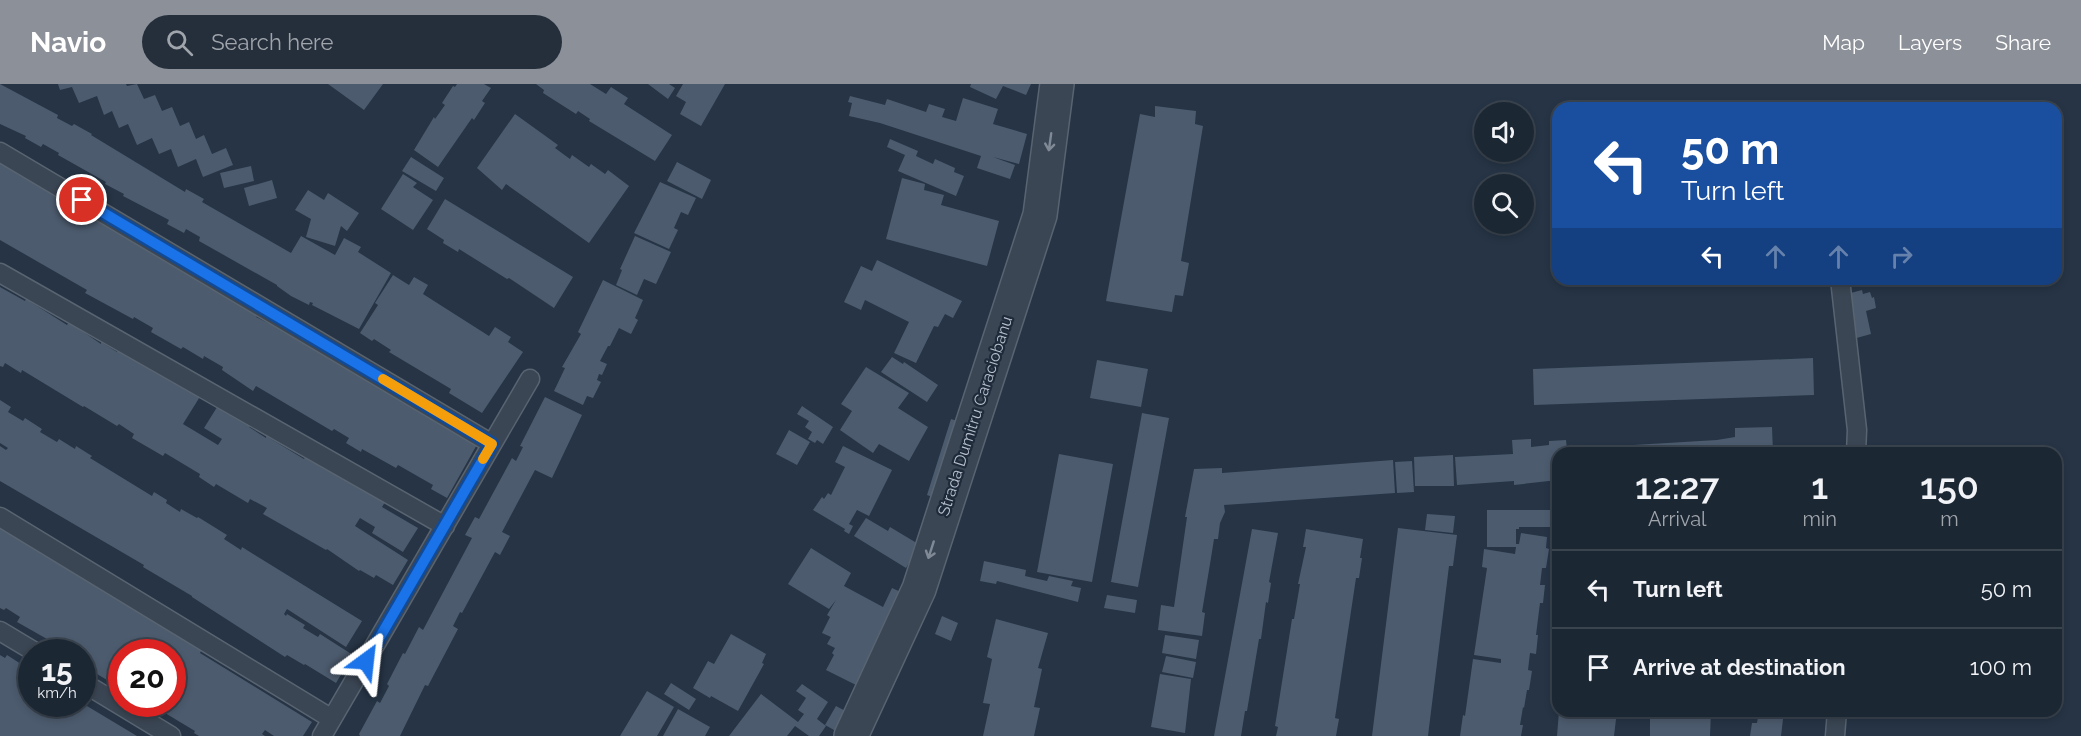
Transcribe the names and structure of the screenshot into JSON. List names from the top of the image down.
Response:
{
  "streets": {
    "street": ["Strada Dumitru Caraciobanu"]
  },
  "one_way": ["Strada Dumitru Caraciobanu"],
  "page": {
    "header": "Navio",
    "search": "Search here",
    "nav": ["Map", "Layers", "Share"],
    "turn": ["50 m", "Turn left"],
    "eta": [
      "12:27",
      "Arrival",
      "1",
      "min",
      "150",
      "m"
    ],
    "list": [
      {
        "name": "Turn left",
        "value": "50 m"
      },
      {
        "name": "Arrive at destination",
        "value": "100 m"
      }
    ],
    "speed": "15 km/h",
    "limit": "20"
  }
}
